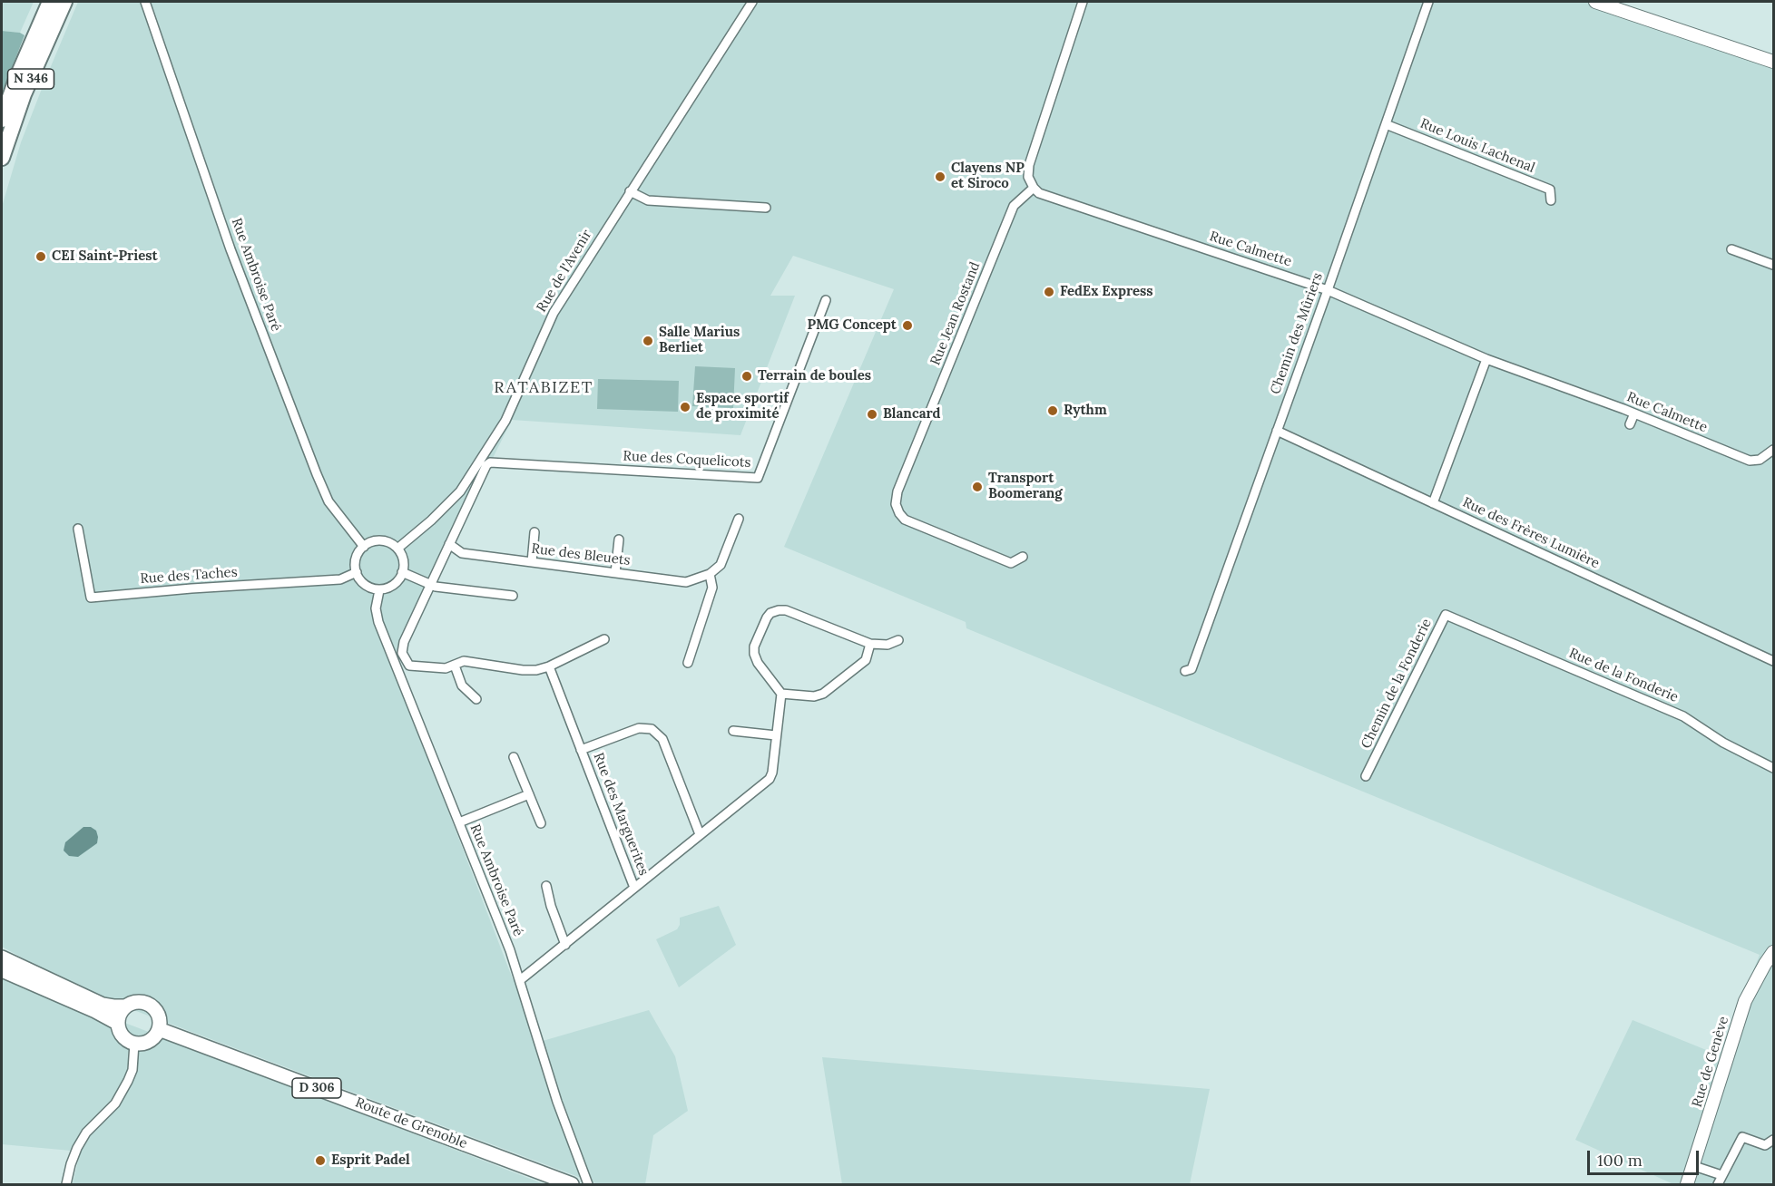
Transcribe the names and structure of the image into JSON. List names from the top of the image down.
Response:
{
  "streets": {
    "highway": ["N 346"],
    "main road": ["D 306", "Route de Grenoble"],
    "street": [
      "Rue Louis Lachenal",
      "Rue Calmette",
      "Rue de l'Avenir",
      "Rue Ambroise Paré",
      "Rue Jean Rostand",
      "Chemin des Mûriers",
      "Rue des Coquelicots",
      "Rue des Frères Lumière",
      "Rue des Bleuets",
      "Rue des Taches",
      "Rue de la Fonderie",
      "Chemin de la Fonderie",
      "Rue des Marguerites",
      "Rue de Genève"
    ]
  },
  "crossings": [
    ["Rue Louis Lachenal", "Chemin des Mûriers"],
    ["Rue Calmette", "Rue Jean Rostand"],
    ["Rue Calmette", "Chemin des Mûriers"],
    ["Rue de l'Avenir", "Rue Ambroise Paré"],
    ["Rue de l'Avenir", "Rue des Taches"],
    ["Rue Ambroise Paré", "Rue des Taches"],
    ["Rue Ambroise Paré", "Rue des Marguerites"],
    ["Chemin des Mûriers", "Rue des Frères Lumière"],
    ["Rue des Coquelicots", "Rue des Bleuets"],
    ["Rue de la Fonderie", "Chemin de la Fonderie"]
  ],
  "districts": ["RATABIZET"],
  "places": [
    "Clayens NP et Siroco",
    "CEI Saint-Priest",
    "FedEx Express",
    "PMG Concept",
    "Salle Marius Berliet",
    "Terrain de boules",
    "Espace sportif de proximité",
    "Rythm",
    "Blancard",
    "Transport Boomerang",
    "Esprit Padel"
  ],
  "scale_bar": "100 m"
}
